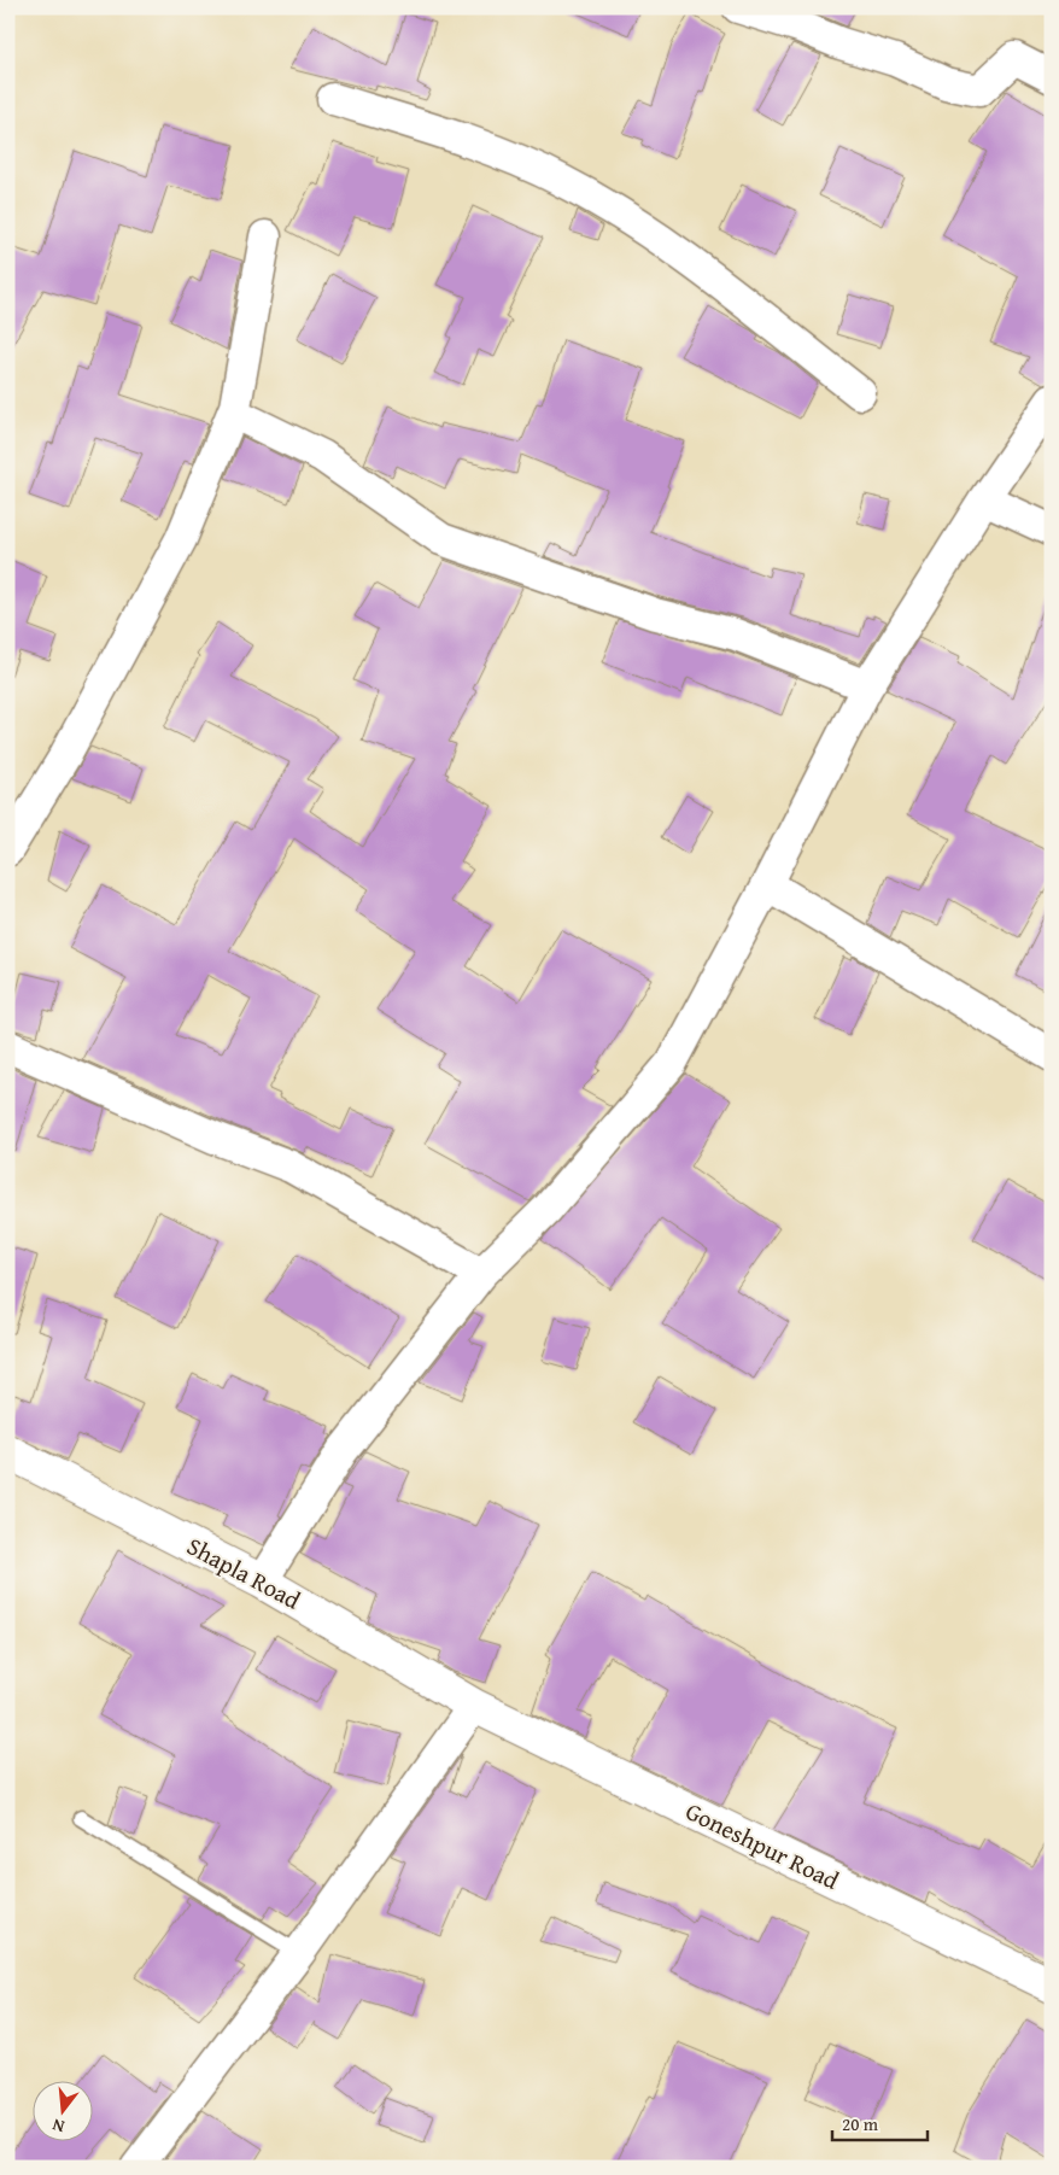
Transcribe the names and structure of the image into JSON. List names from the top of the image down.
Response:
{
  "streets": {
    "street": ["Shapla Road", "Goneshpur Road"]
  },
  "crossings": [
    ["Shapla Road", "Goneshpur Road"]
  ],
  "scale_bar": "20 m",
  "north": "bottom"
}
